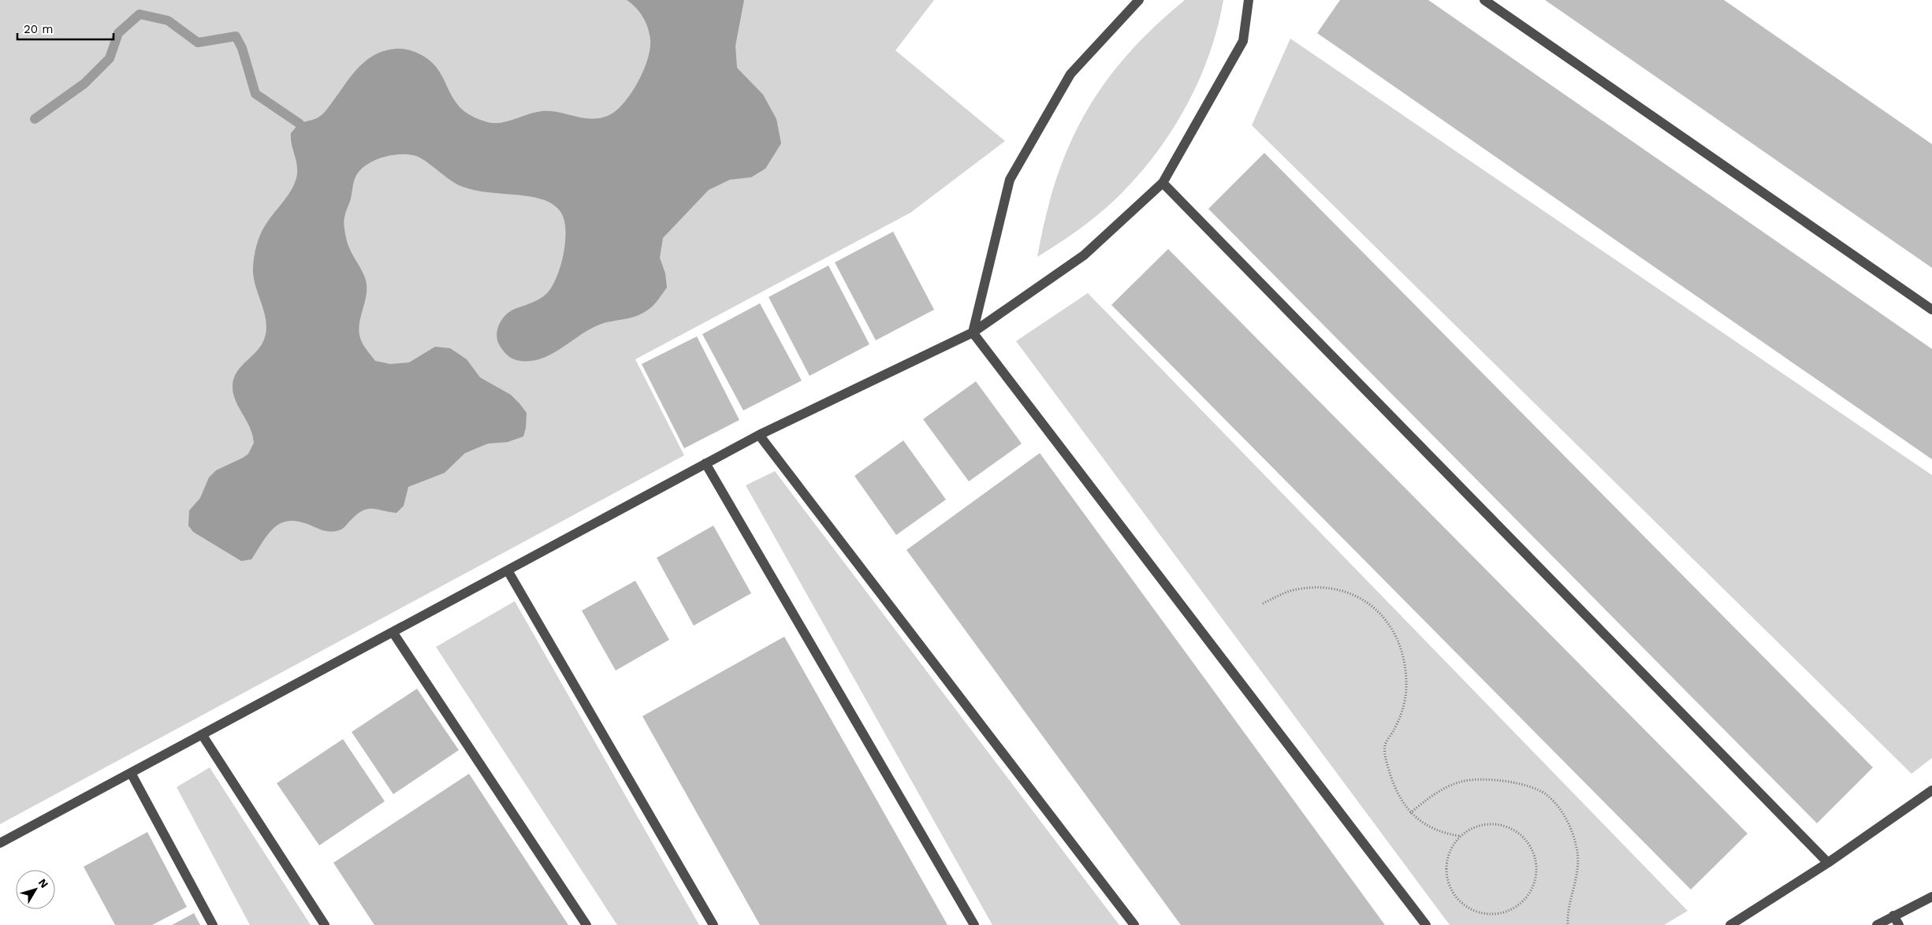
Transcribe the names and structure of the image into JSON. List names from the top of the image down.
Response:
{
  "scale_bar": "20 m",
  "north": "top right"
}
